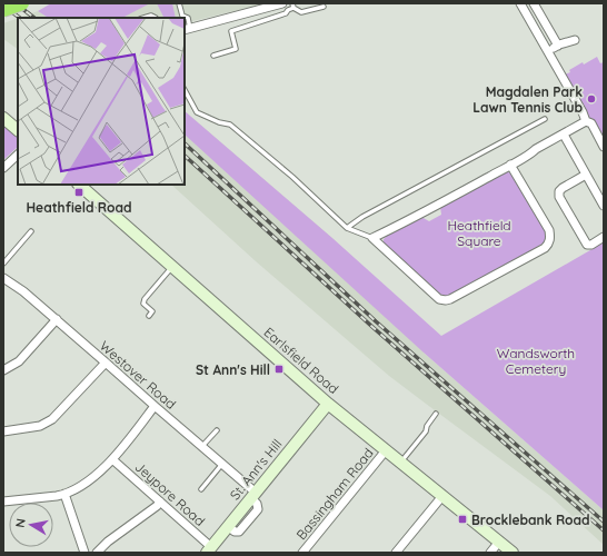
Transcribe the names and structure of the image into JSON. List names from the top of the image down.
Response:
{
  "streets": {
    "main road": ["Earlsfield Road", "St. Ann's Hill"],
    "street": ["Westover Road", "Jeypore Road", "Bassingham Road"]
  },
  "crossings": [
    ["Earlsfield Road", "St. Ann's Hill"],
    ["Earlsfield Road", "Bassingham Road"],
    ["Westover Road", "St. Ann's Hill"],
    ["St. Ann's Hill", "Jeypore Road"]
  ],
  "parks": ["Heathfield Square", "Wandsworth Cemetery"],
  "places": {
    "other": ["Magdalen Park Lawn Tennis Club"],
    "transit": ["Heathfield Road", "St Ann's Hill", "Brocklebank Road"]
  },
  "north": "left"
}
